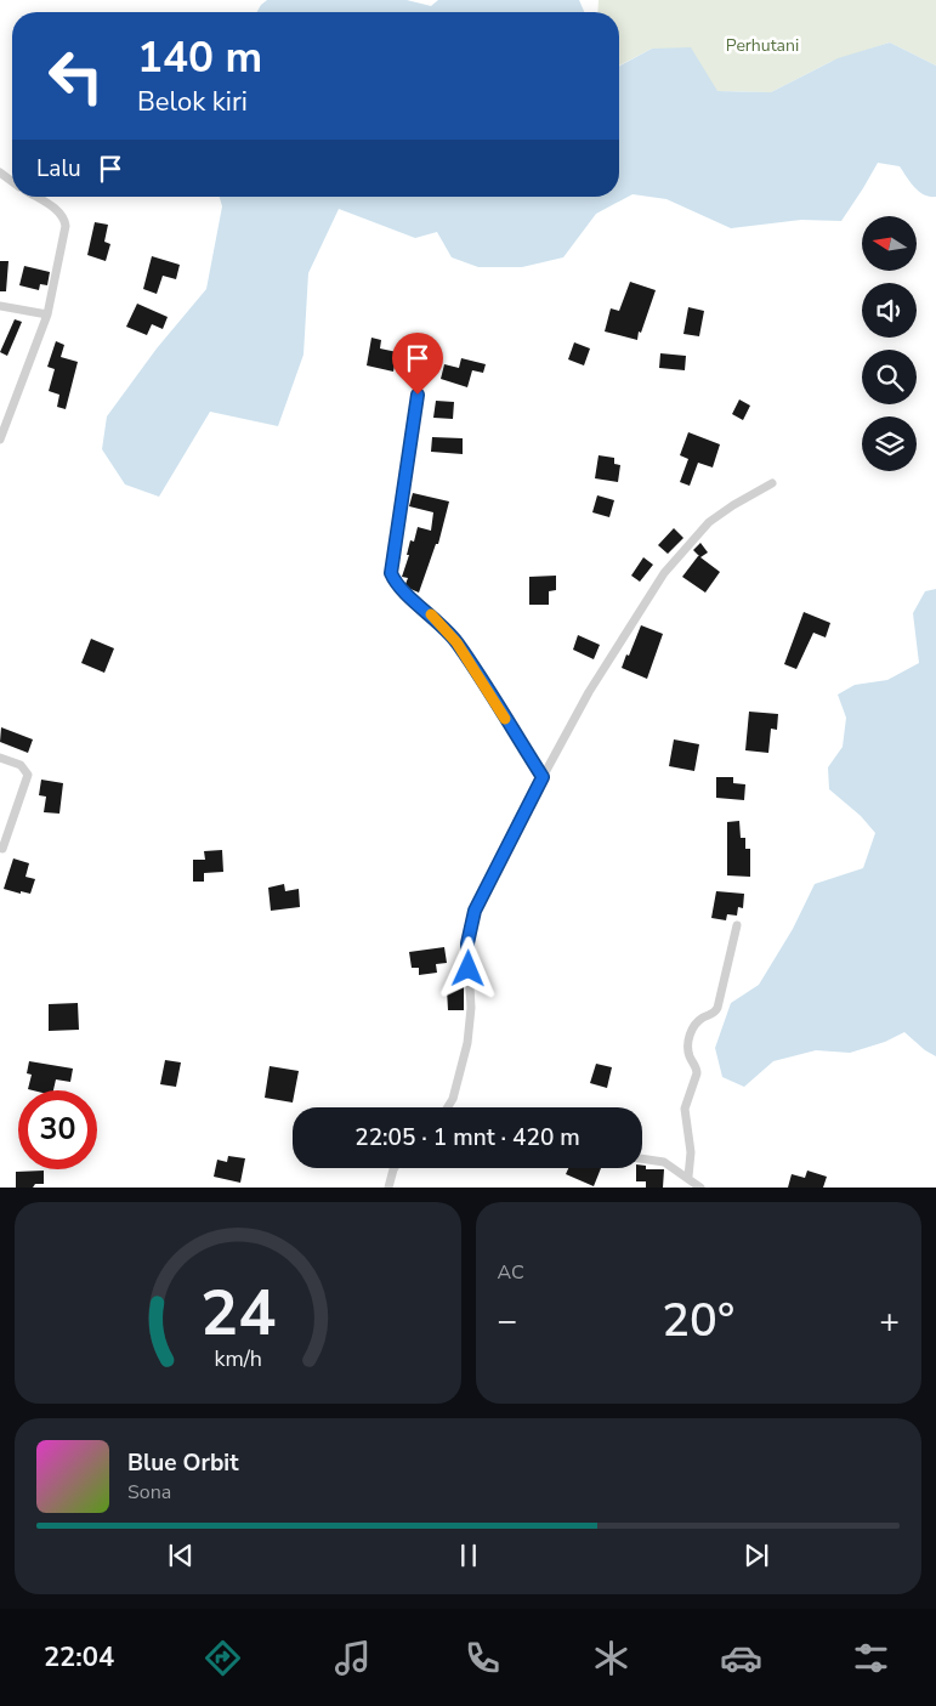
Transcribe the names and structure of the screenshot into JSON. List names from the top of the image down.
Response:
{
  "parks": ["Perhutani"],
  "north": "left",
  "page": {
    "turn": ["140 m", "Belok kiri"],
    "then": "Lalu",
    "limit": "30",
    "trip": "22:05 · 1 mnt · 420 m",
    "tile": "AC",
    "heat": ["−", "20°", "+"],
    "song": ["Blue Orbit", "Sona"],
    "tabs": "22:04",
    "gauge": ["24", "km/h"]
  }
}
